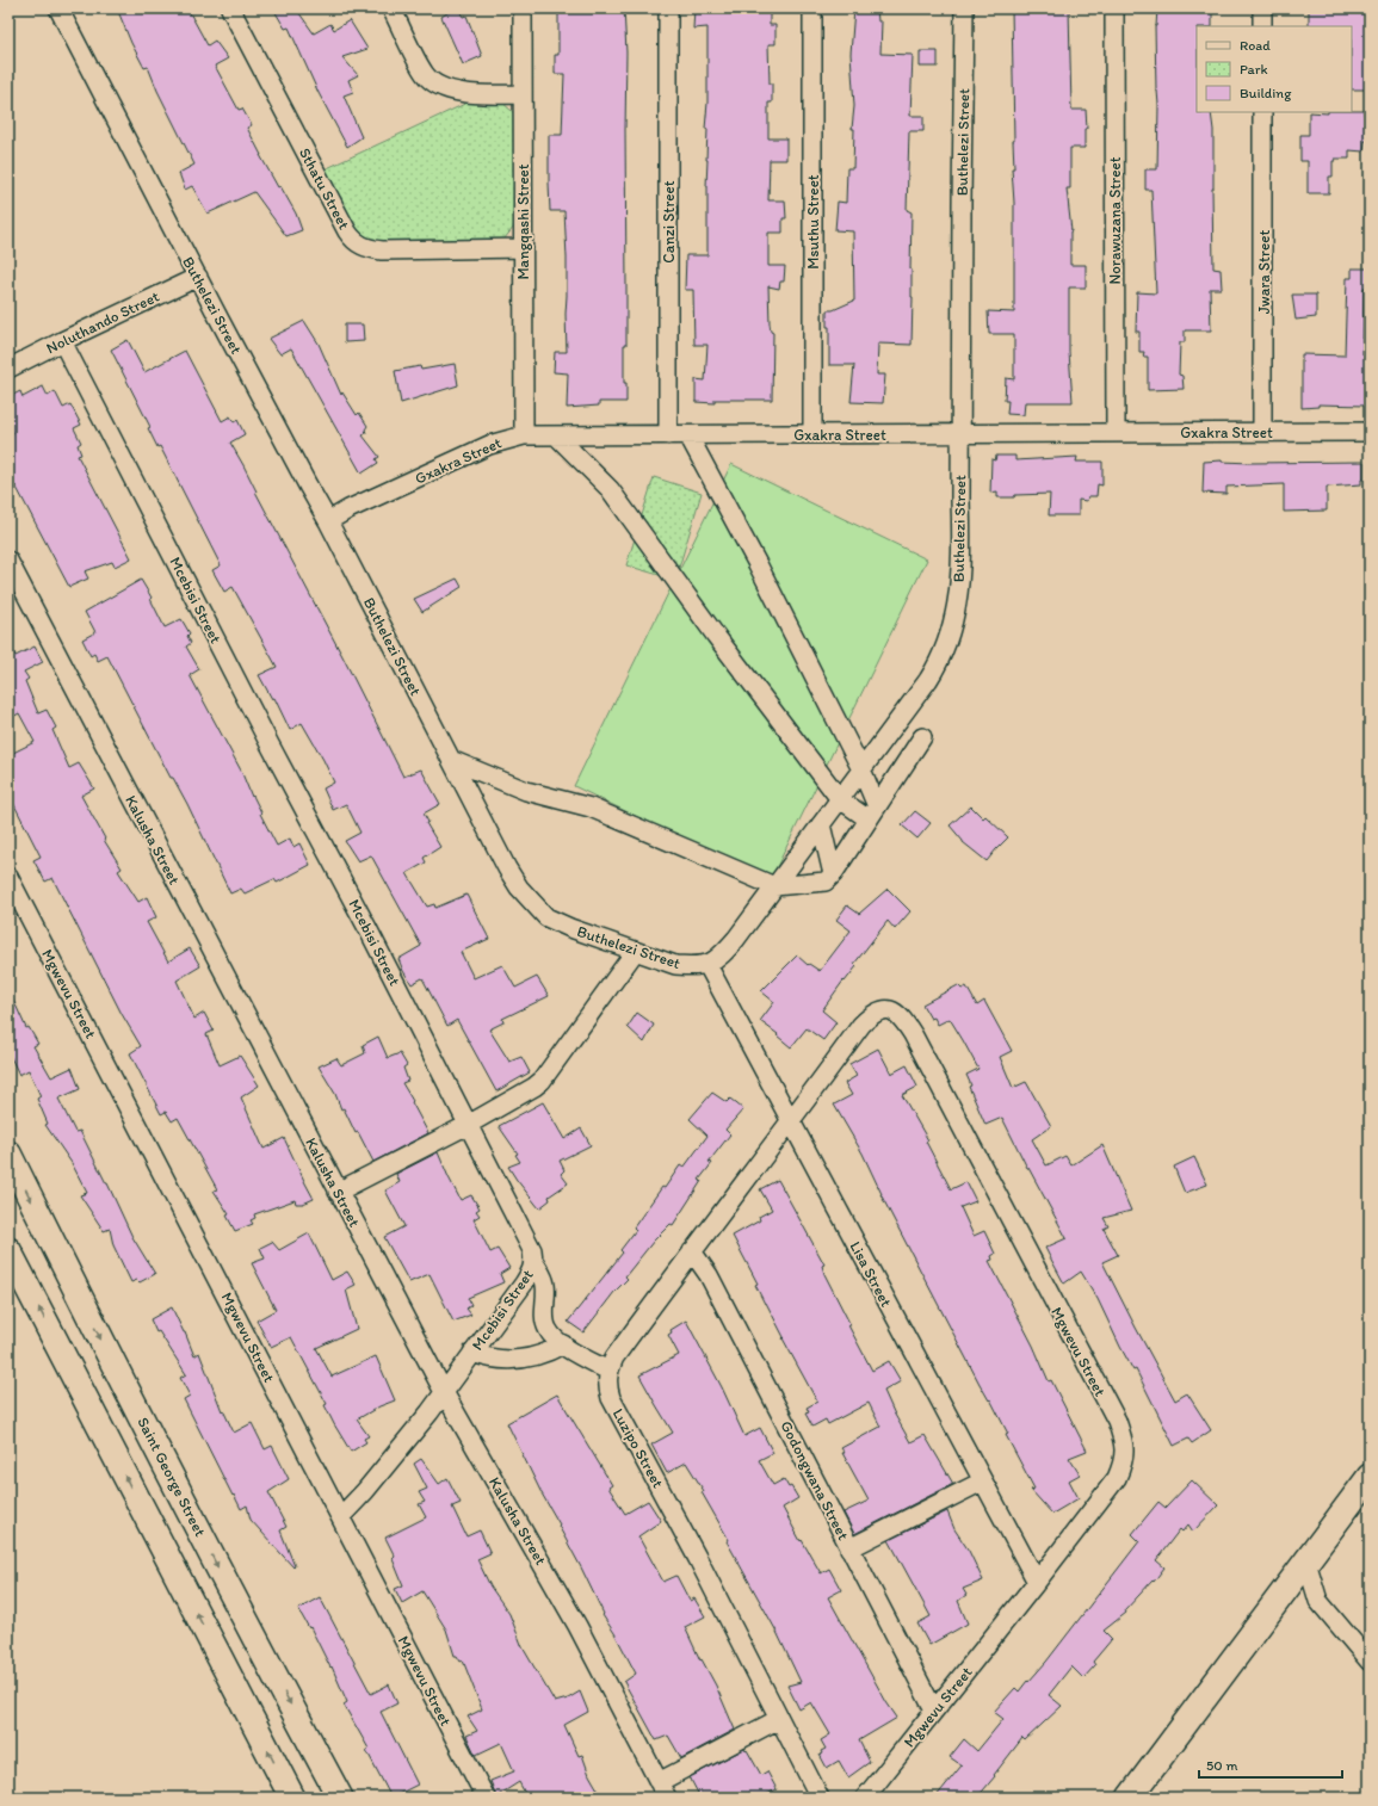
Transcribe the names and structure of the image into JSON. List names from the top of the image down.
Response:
{
  "streets": {
    "main road": ["Saint George Street"],
    "street": [
      "Buthelezi Street",
      "Sthatu Street",
      "Norawuzana Street",
      "Mangqashi Street",
      "Canzi Street",
      "Msuthu Street",
      "Jwara Street",
      "Noluthando Street",
      "Gxakra Street",
      "Mcebisi Street",
      "Kalusha Street",
      "Mgwevu Street",
      "Lisa Street",
      "Luzipo Street",
      "Godongwana Street"
    ]
  },
  "crossings": [
    ["Buthelezi Street", "Noluthando Street"],
    ["Buthelezi Street", "Gxakra Street"],
    ["Buthelezi Street", "Lisa Street"],
    ["Sthatu Street", "Mangqashi Street"],
    ["Norawuzana Street", "Gxakra Street"],
    ["Mangqashi Street", "Gxakra Street"],
    ["Canzi Street", "Gxakra Street"],
    ["Msuthu Street", "Gxakra Street"],
    ["Jwara Street", "Gxakra Street"],
    ["Noluthando Street", "Mcebisi Street"],
    ["Mcebisi Street", "Kalusha Street"],
    ["Mcebisi Street", "Mgwevu Street"],
    ["Mgwevu Street", "Lisa Street"],
    ["Mgwevu Street", "Luzipo Street"],
    ["Mgwevu Street", "Godongwana Street"],
    ["Lisa Street", "Luzipo Street"],
    ["Luzipo Street", "Godongwana Street"]
  ],
  "legend": ["Road", "Park", "Building"],
  "scale_bar": "50 m"
}
